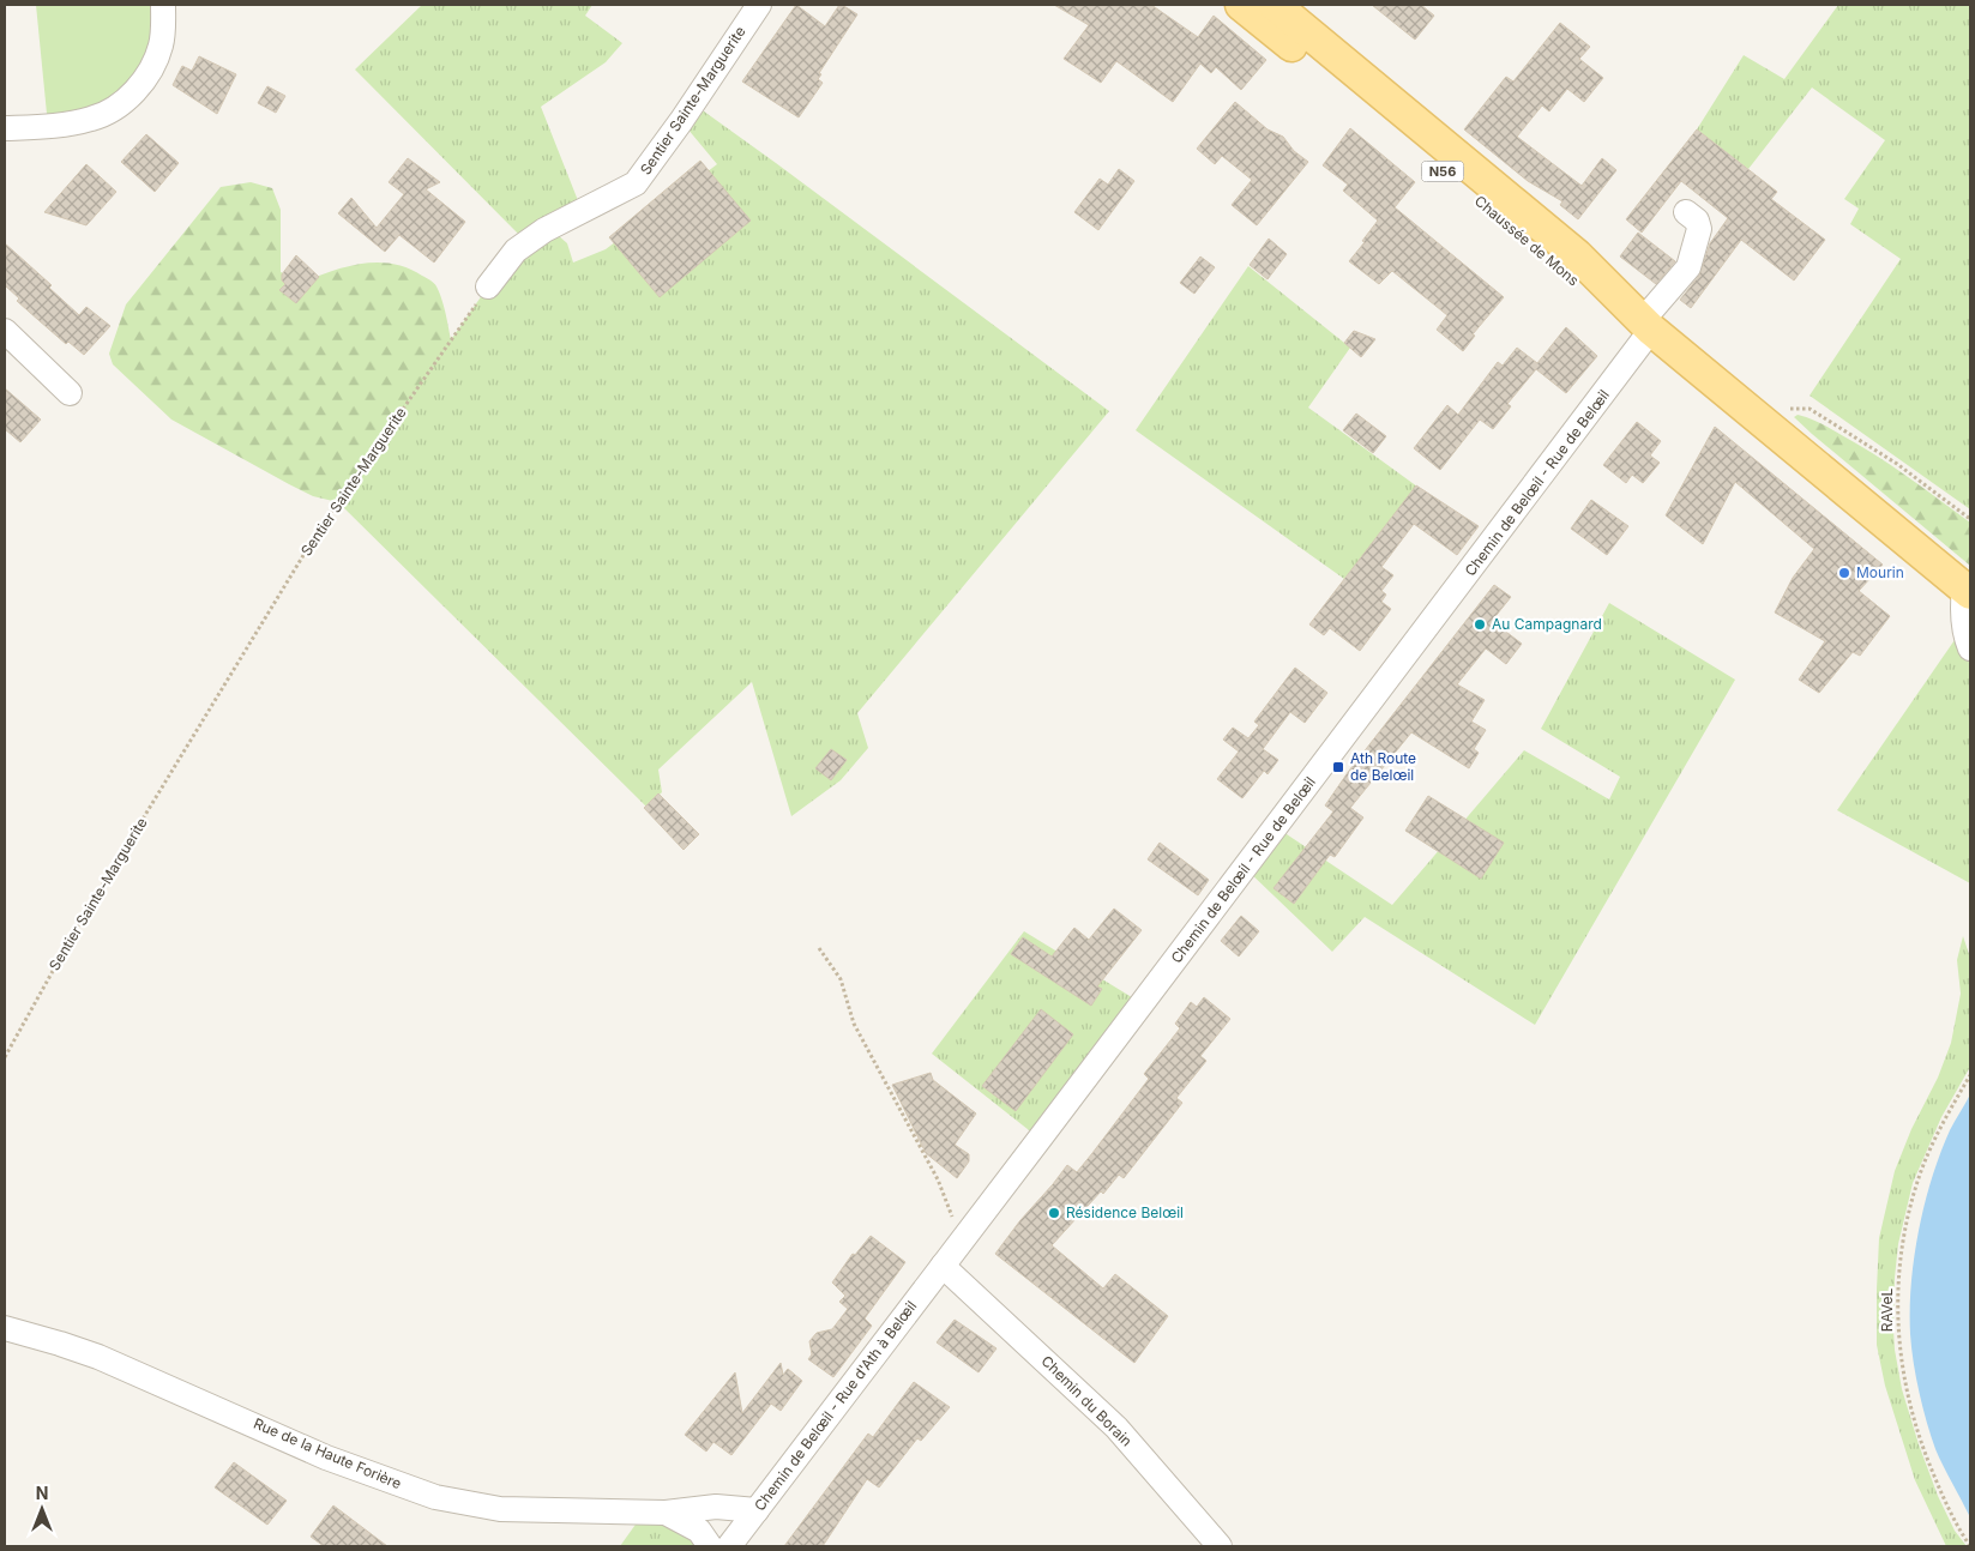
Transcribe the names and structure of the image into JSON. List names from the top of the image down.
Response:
{
  "streets": {
    "main road": ["N56", "Chaussée de Mons"],
    "street": [
      "Sentier Sainte-Marguerite",
      "Chemin de Belœil - Rue de Belœil",
      "Chemin du Borain",
      "Chemin de Belœil - Rue d'Ath à Belœil",
      "Rue de la Haute Forière"
    ],
    "path": ["RAVeL"]
  },
  "crossings": [
    ["Chaussée de Mons", "Chemin de Belœil - Rue de Belœil"],
    ["Chemin de Belœil - Rue de Belœil", "Chemin du Borain"],
    ["Chemin de Belœil - Rue de Belœil", "Chemin de Belœil - Rue d'Ath à Belœil"],
    ["Chemin du Borain", "Chemin de Belœil - Rue d'Ath à Belœil"],
    ["Chemin de Belœil - Rue d'Ath à Belœil", "Rue de la Haute Forière"]
  ],
  "places": {
    "other": ["Mourin", "Au Campagnard", "Résidence Belœil"],
    "transit": ["Ath Route de Belœil"]
  },
  "north": "top"
}
